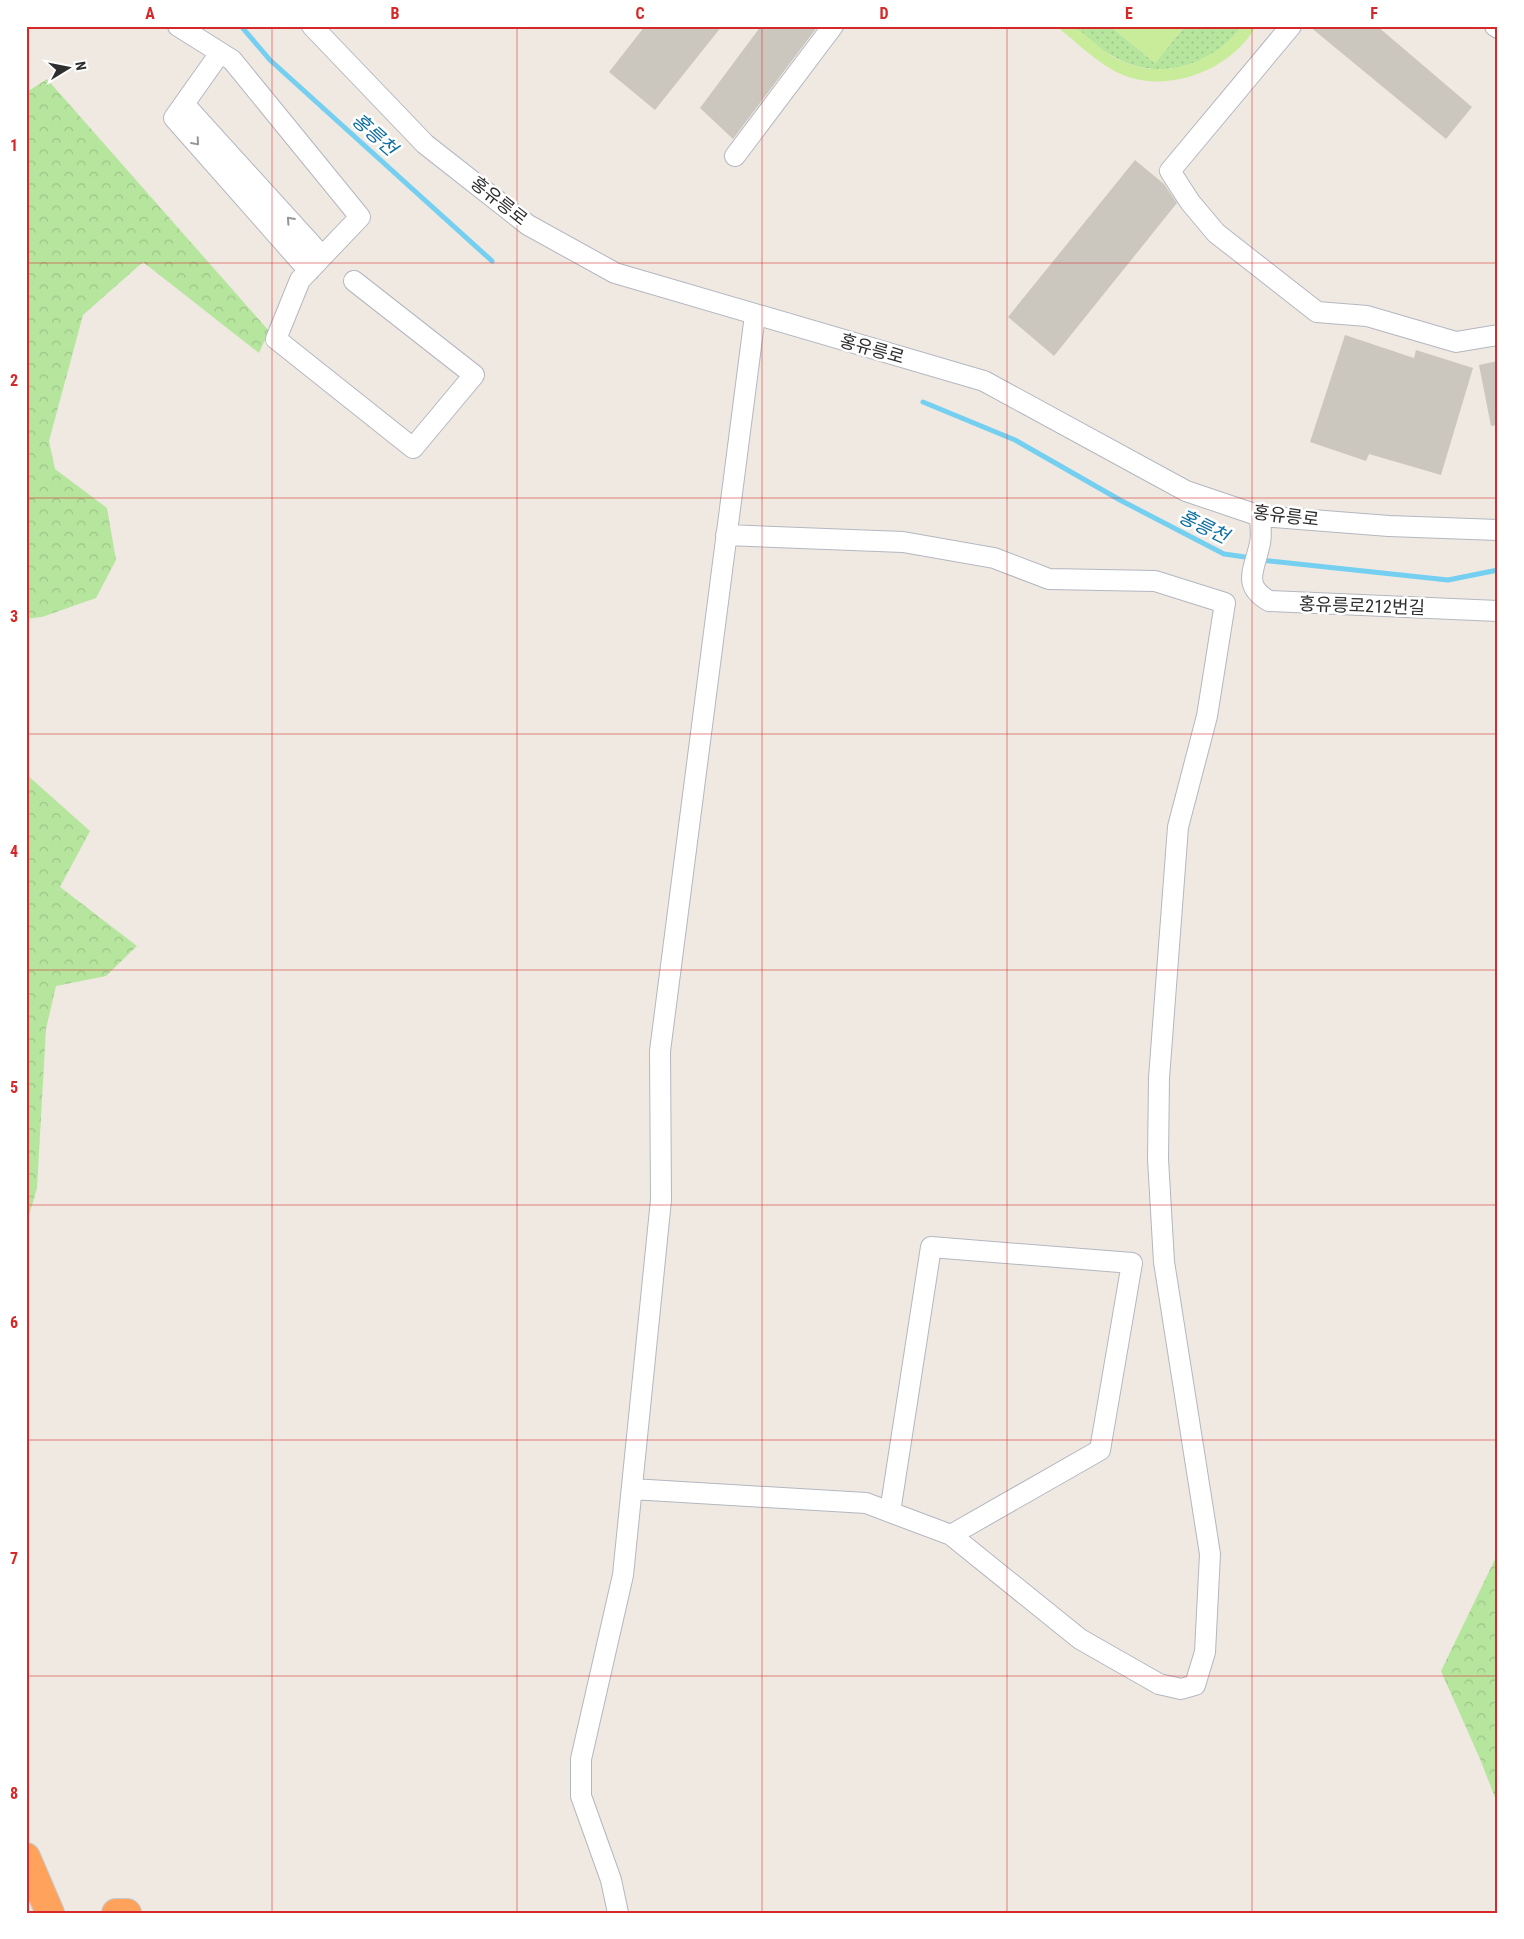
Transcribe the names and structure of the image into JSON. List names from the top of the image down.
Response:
{
  "streets": {
    "street": ["홍유릉로", "홍유릉로212번길"]
  },
  "crossings": [
    ["홍유릉로", "홍유릉로212번길"]
  ],
  "water": ["홍릉천"],
  "north": "right",
  "grid": {
    "columns": [
      "A",
      "B",
      "C",
      "D",
      "E",
      "F"
    ],
    "rows": [
      "1",
      "2",
      "3",
      "4",
      "5",
      "6",
      "7",
      "8"
    ]
  }
}
